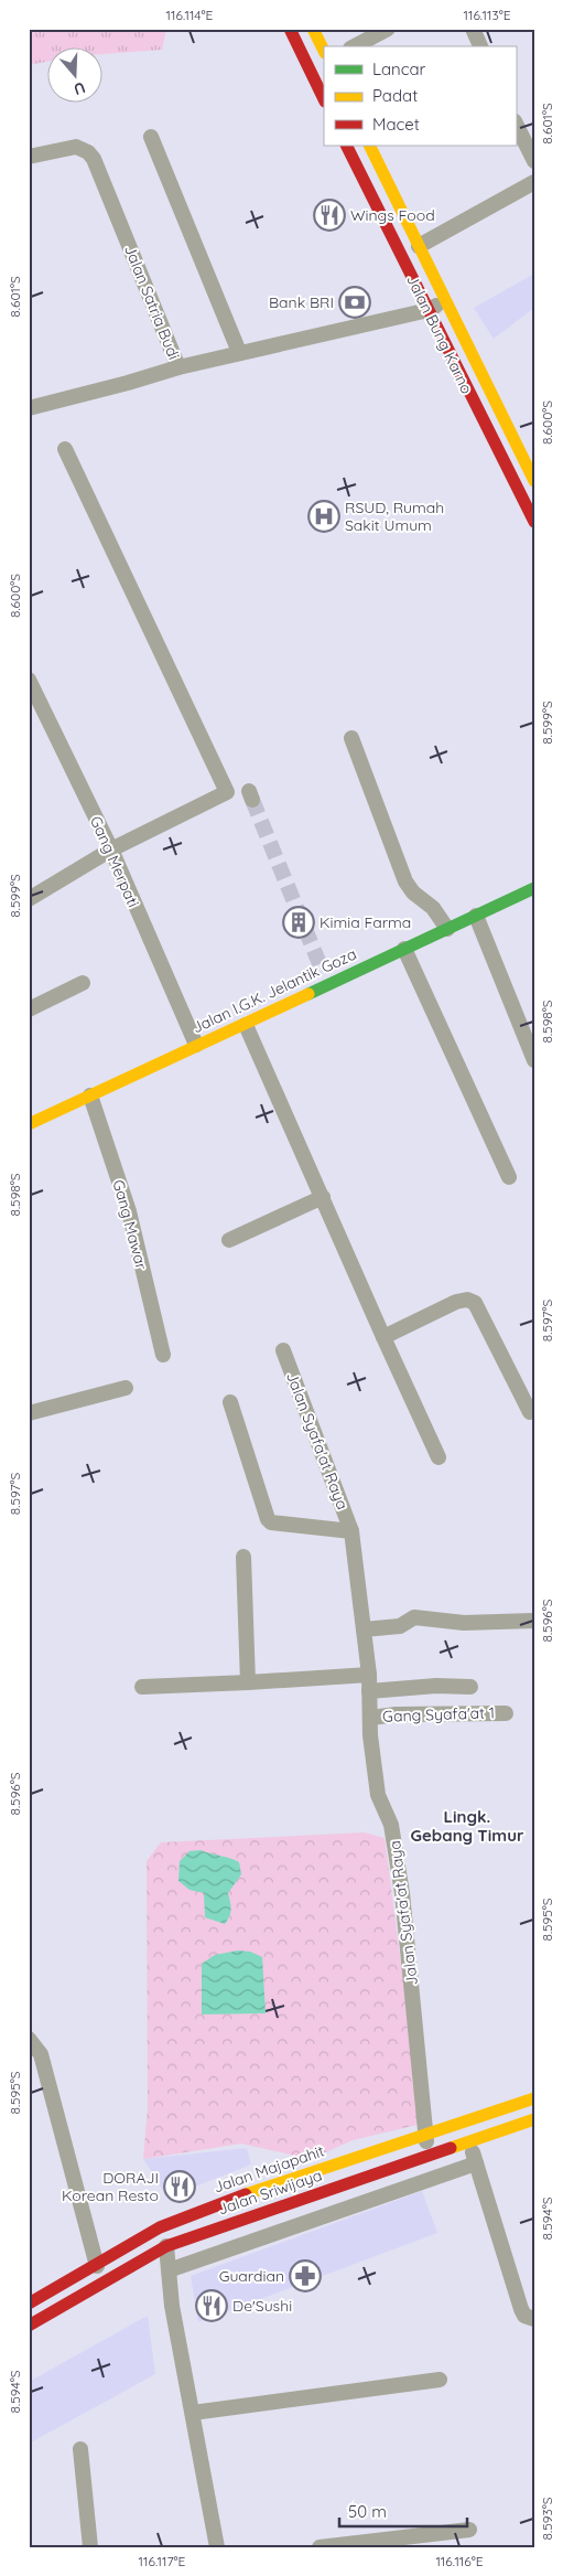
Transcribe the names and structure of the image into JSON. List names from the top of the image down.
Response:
{
  "streets": {
    "main road": [
      "Jalan Bung Karno",
      "Jalan I.G.K. Jelantik Goza",
      "Jalan Majapahit",
      "Jalan Sriwijaya"
    ],
    "street": [
      "Jalan Satria Budi",
      "Gang Merpati",
      "Gang Mawar",
      "Jalan Syafa'at Raya",
      "Gang Syafa'at 1"
    ]
  },
  "crossings": [
    ["Jalan Satria Budi", "Jalan Bung Karno"],
    ["Gang Merpati", "Jalan I.G.K. Jelantik Goza"],
    ["Jalan I.G.K. Jelantik Goza", "Gang Mawar"],
    ["Jalan Syafa'at Raya", "Gang Syafa'at 1"],
    ["Jalan Syafa'at Raya", "Jalan Majapahit"],
    ["Jalan Syafa'at Raya", "Jalan Sriwijaya"]
  ],
  "districts": ["Lingk. Gebang Timur"],
  "places": {
    "restaurant": ["Wings Food", "DORAJI Korean Resto", "De'Sushi"],
    "bank": ["Bank BRI"],
    "hospital": ["RSUD, Rumah Sakit Umum"],
    "building": ["Kimia Farma"],
    "pharmacy": ["Guardian"]
  },
  "legend": ["Lancar", "Padat", "Macet"],
  "scale_bar": "50 m",
  "north": "bottom",
  "coordinates": [
    "116.114°E",
    "116.113°E",
    "8.601°S",
    "8.600°S",
    "8.599°S",
    "8.598°S",
    "8.597°S",
    "8.596°S",
    "8.595°S",
    "8.594°S",
    "8.593°S",
    "116.117°E",
    "116.116°E"
  ]
}
